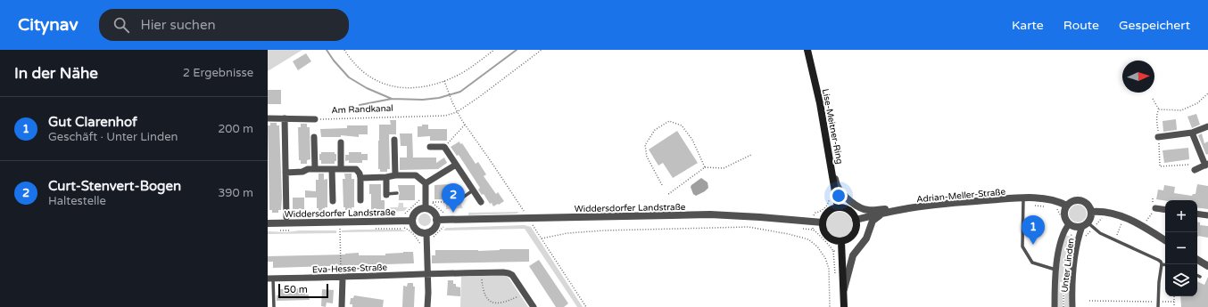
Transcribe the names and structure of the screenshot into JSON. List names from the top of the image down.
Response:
{
  "streets": {
    "main road": ["Lise-Meitner-Ring"],
    "street": [
      "Adrian-Meller-Straße",
      "Widdersdorfer Landstraße",
      "Unter Linden",
      "Eva-Hesse-Straße"
    ],
    "path": ["Am Randkanal"]
  },
  "crossings": [
    ["Lise-Meitner-Ring", "Adrian-Meller-Straße"],
    ["Lise-Meitner-Ring", "Widdersdorfer Landstraße"],
    ["Adrian-Meller-Straße", "Widdersdorfer Landstraße"],
    ["Adrian-Meller-Straße", "Unter Linden"]
  ],
  "scale_bar": "50 m",
  "north": "right",
  "page": {
    "header": "Citynav",
    "search": "Hier suchen",
    "nav": ["Karte", "Route", "Gespeichert"],
    "heading": ["In der Nähe", "2 Ergebnisse"],
    "list": [
      {
        "mark": "1",
        "name": "Gut Clarenhof",
        "note": "Geschäft · Unter Linden",
        "value": "200 m"
      },
      {
        "mark": "2",
        "name": "Curt-Stenvert-Bogen",
        "note": "Haltestelle",
        "value": "390 m"
      }
    ],
    "pins": ["2", "1"],
    "map_buttons": ["+", "−"],
    "scale": "50 m"
  }
}
